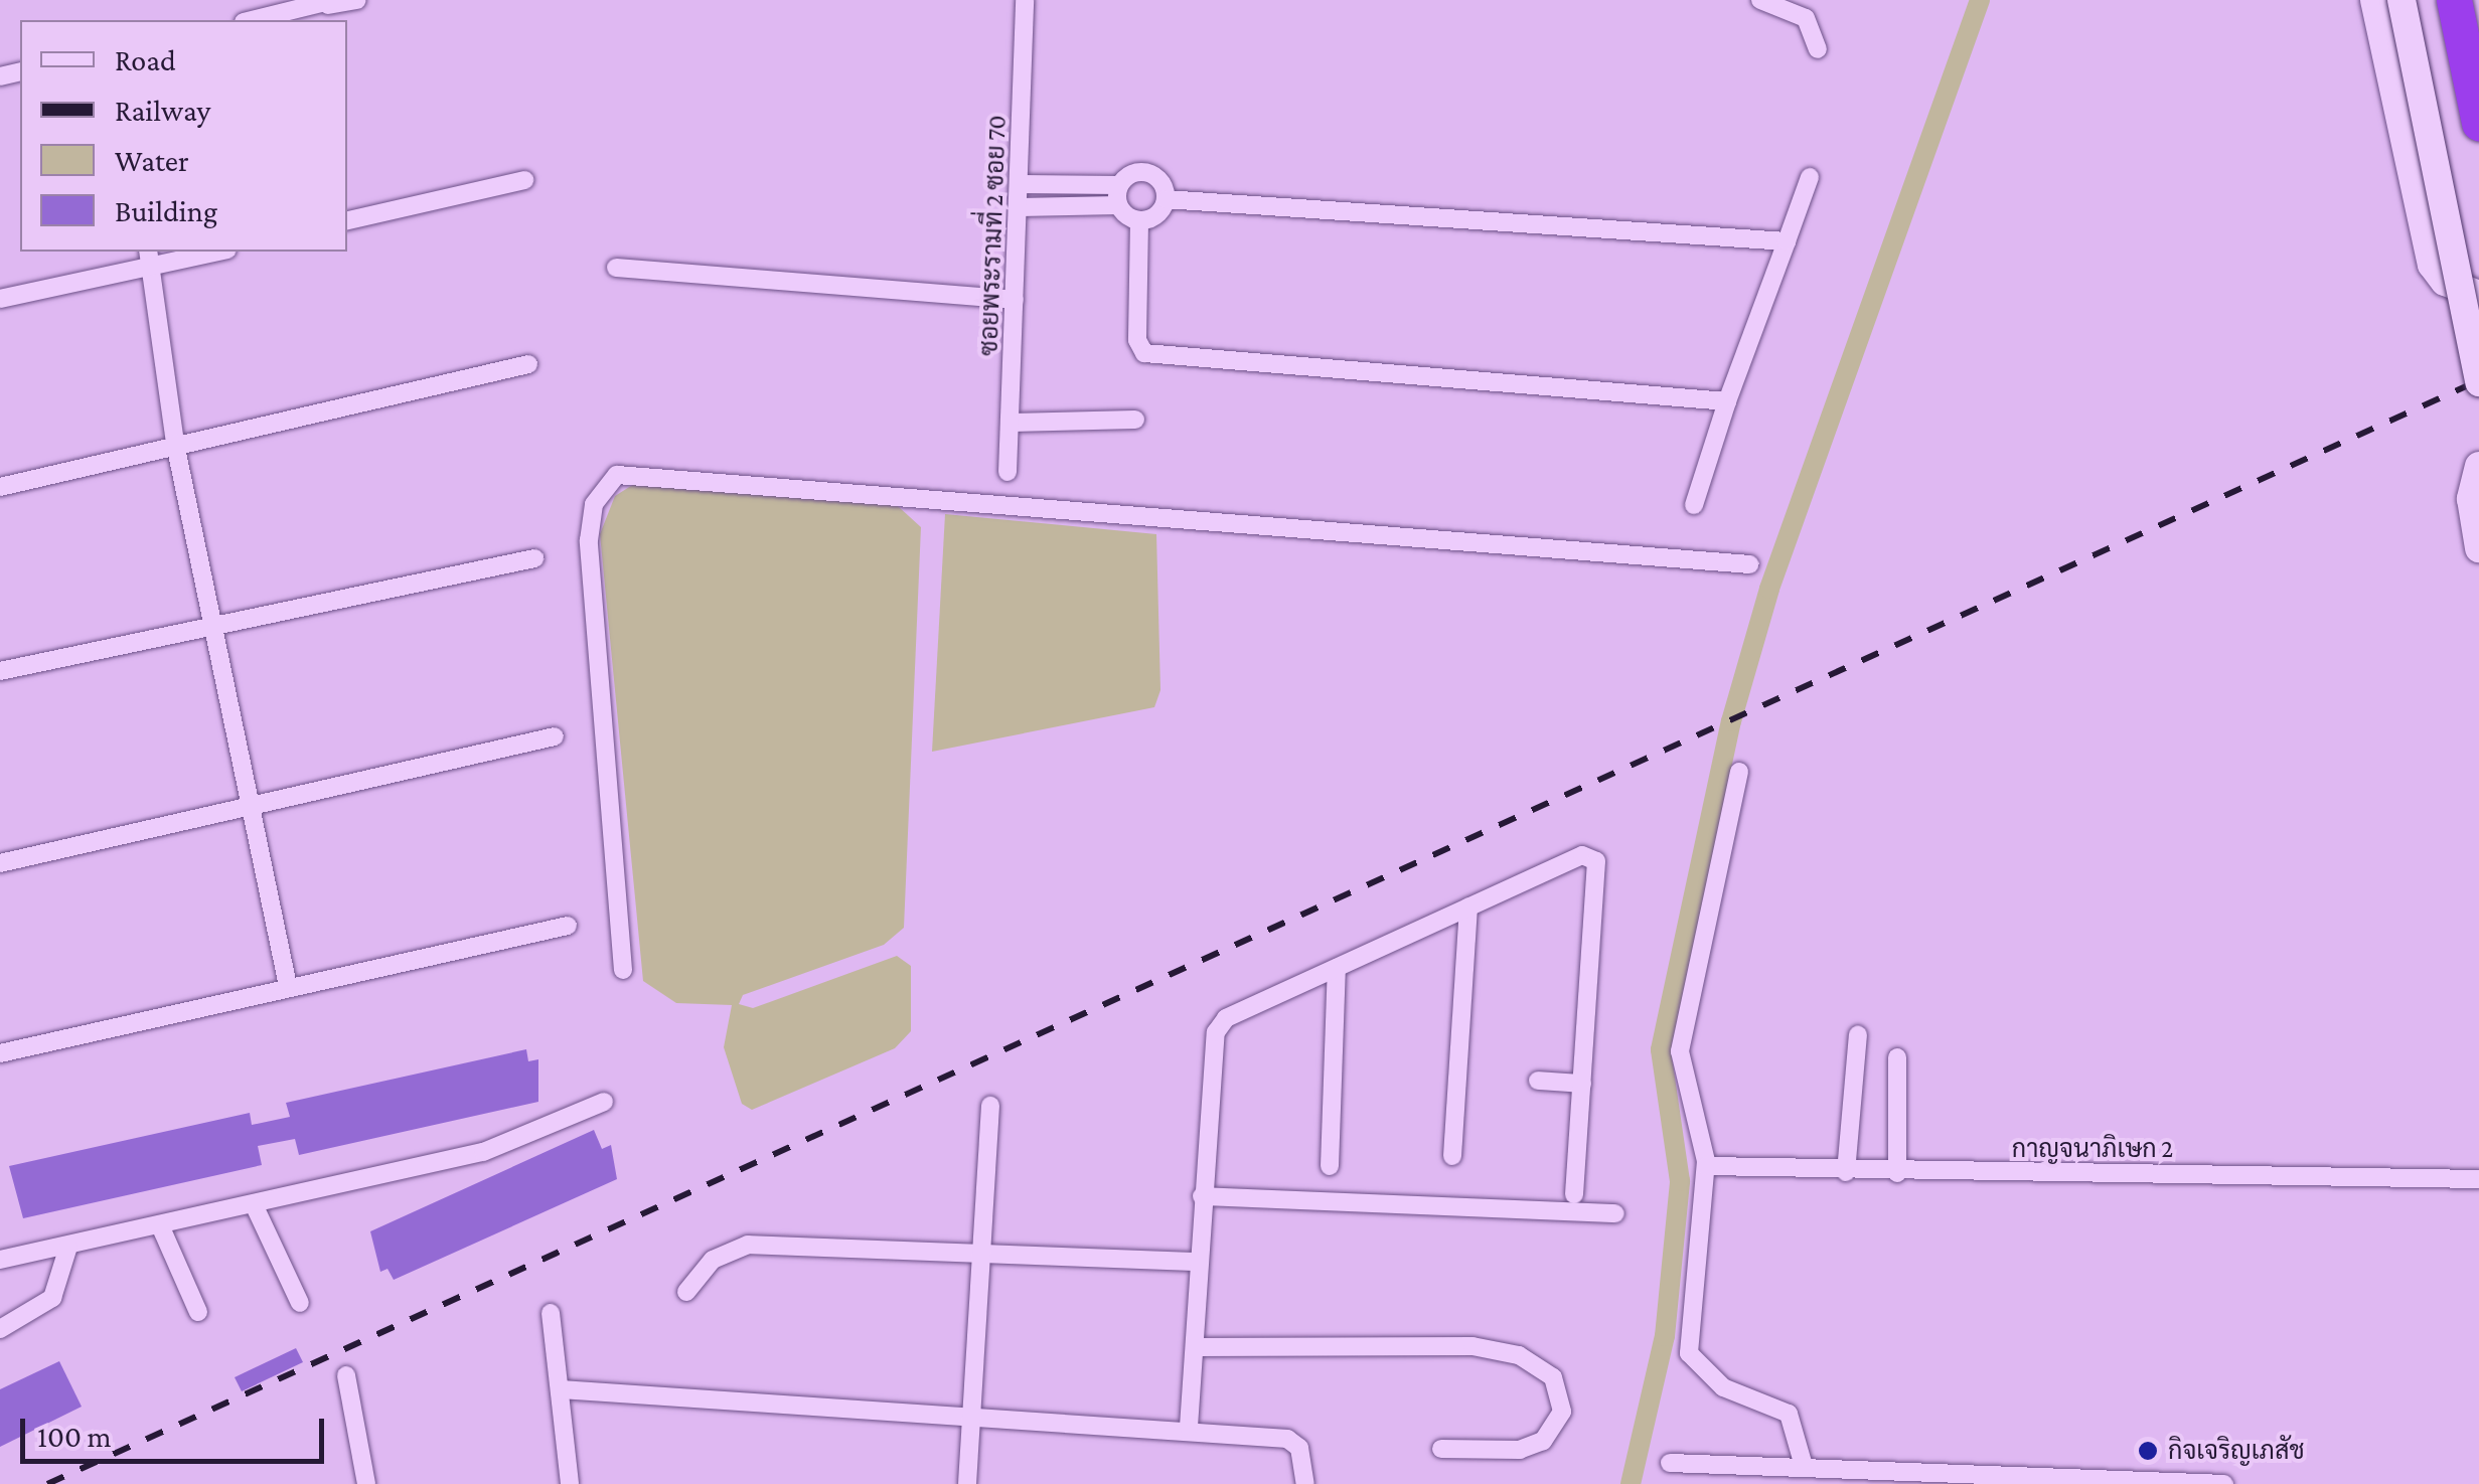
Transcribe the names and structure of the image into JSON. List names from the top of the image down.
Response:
{
  "streets": {
    "street": ["ซอยพระรามที่ 2 ซอย 70", "กาญจนาภิเษก 2"]
  },
  "places": ["กิจเจริญเภสัช"],
  "legend": [
    "Road",
    "Railway",
    "Water",
    "Building"
  ],
  "scale_bar": "100 m"
}
